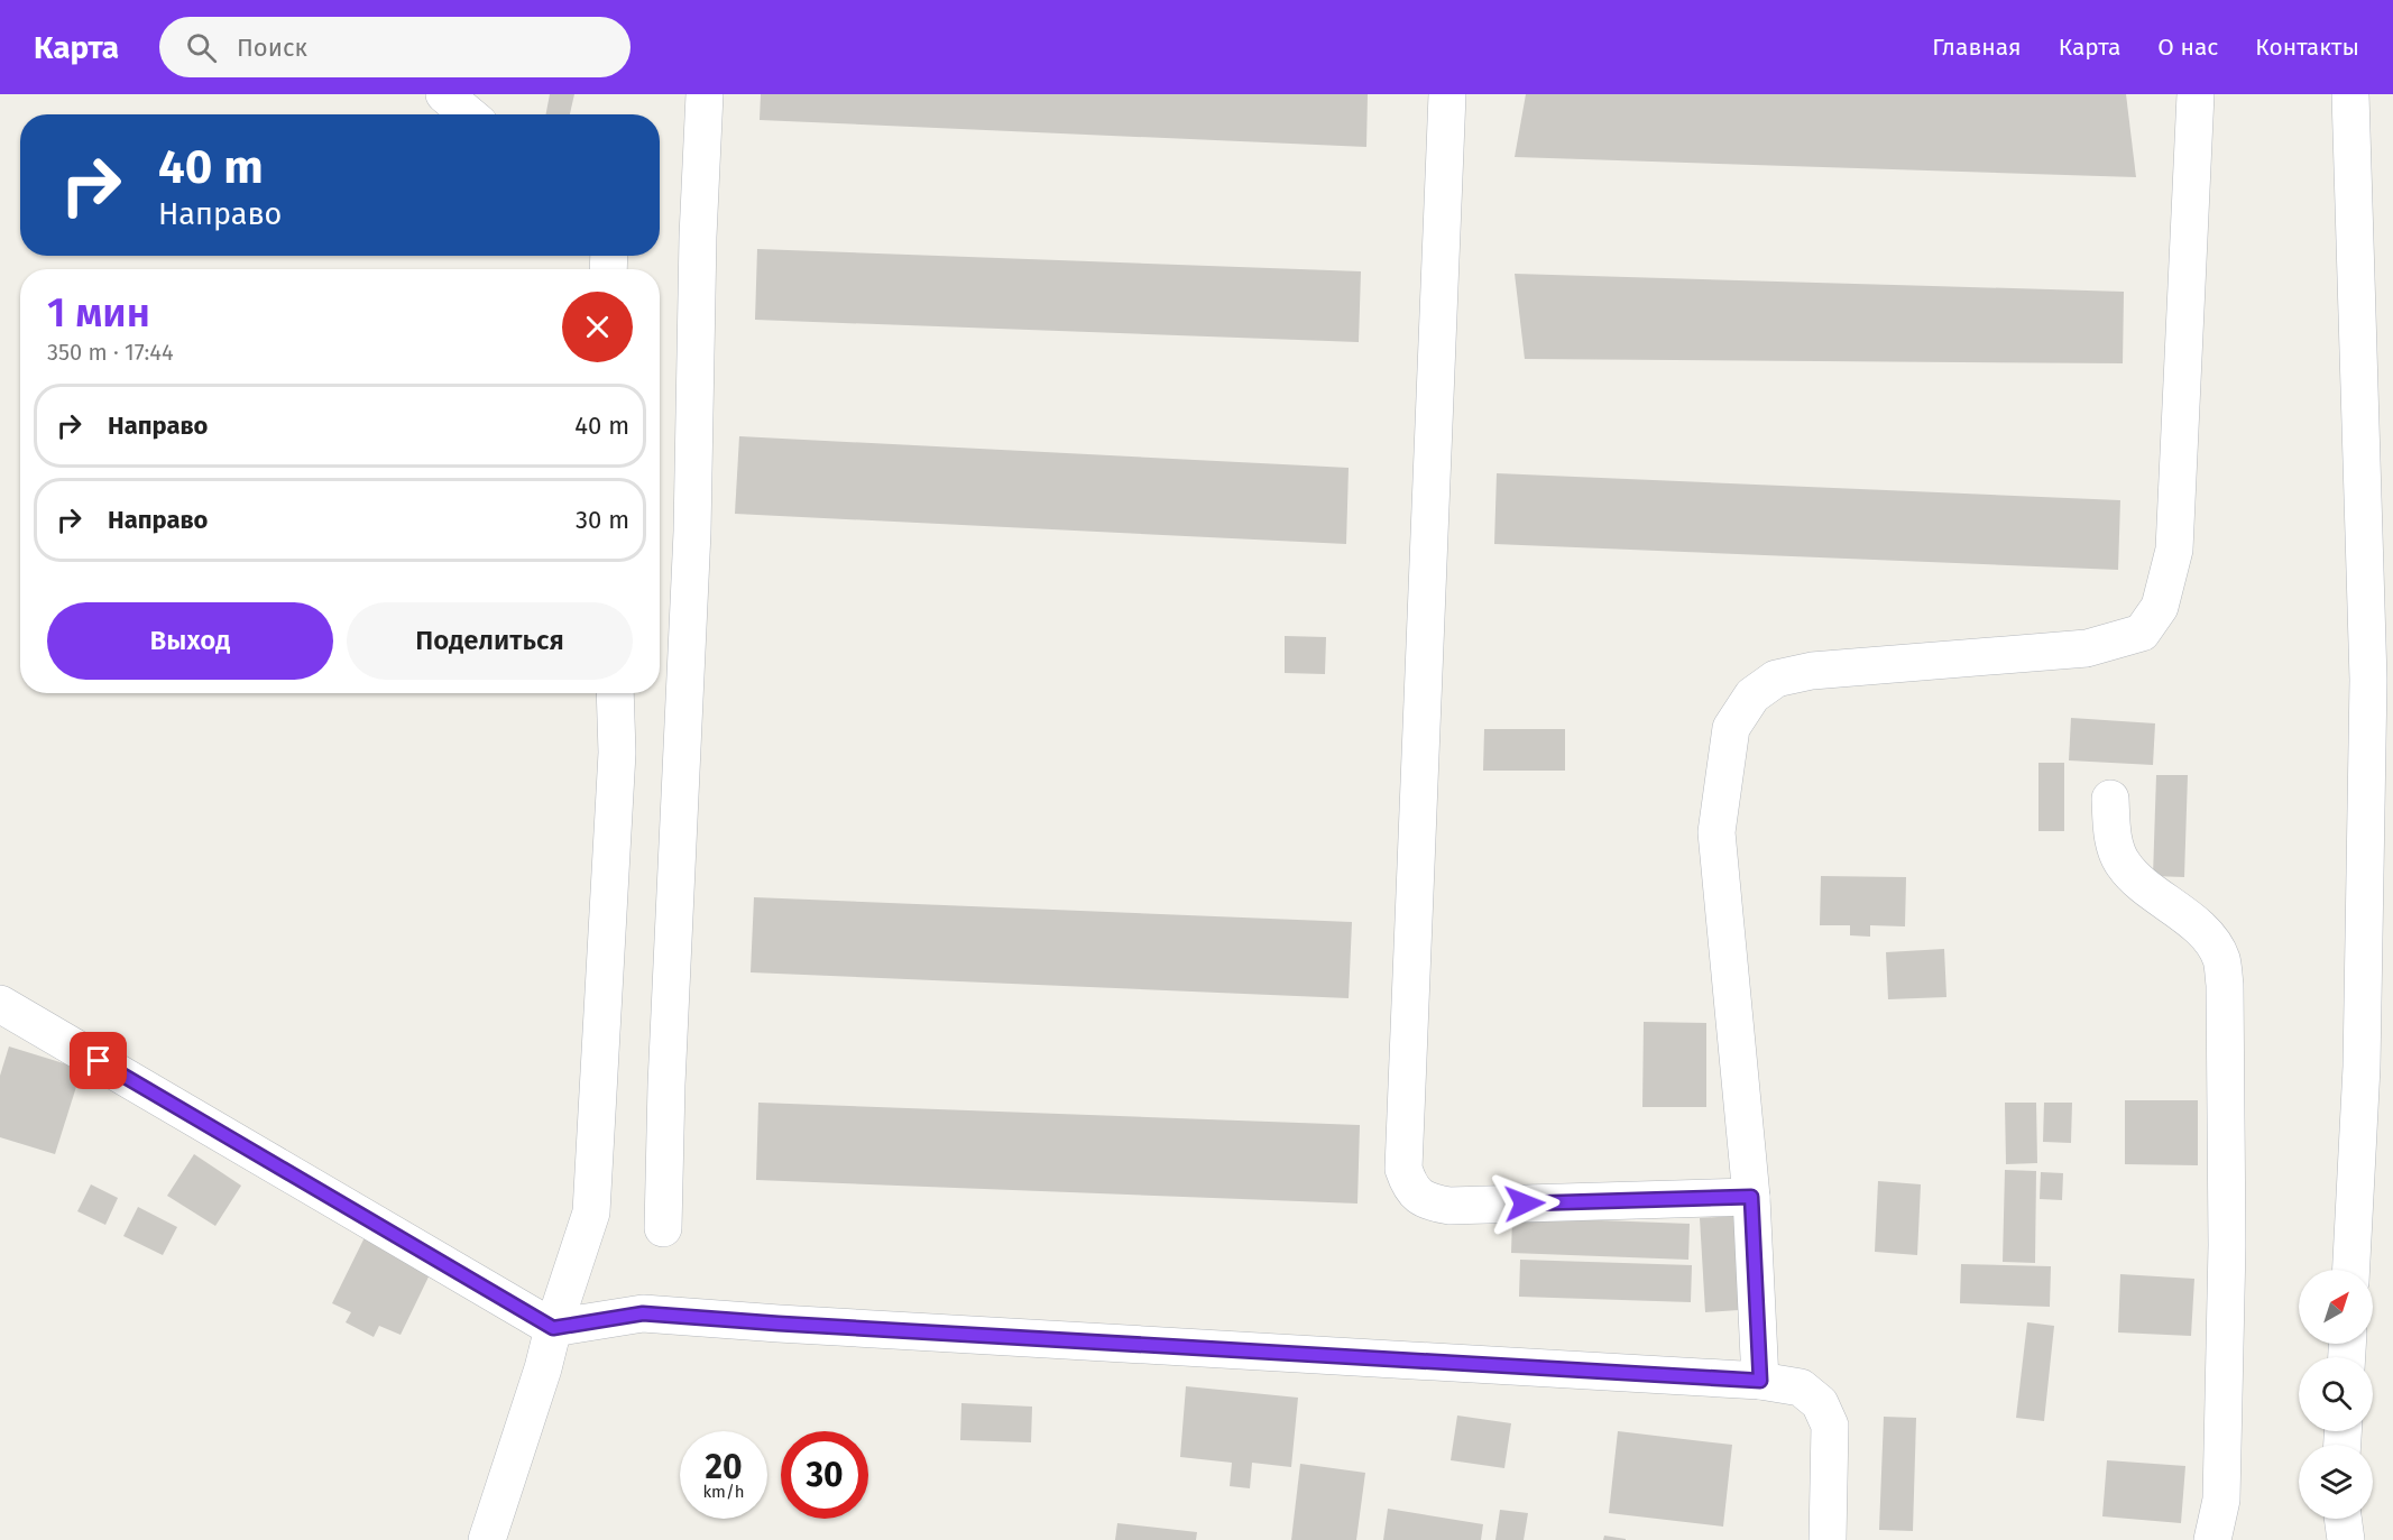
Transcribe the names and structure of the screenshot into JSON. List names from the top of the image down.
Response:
{
  "north": "top right",
  "page": {
    "header": "Карта",
    "search": "Поиск",
    "nav": [
      "Главная",
      "Карта",
      "О нас",
      "Контакты"
    ],
    "turn": ["40 m", "Направо"],
    "heading": ["1 мин", "350 m · 17:44"],
    "list": [
      {
        "name": "Направо",
        "value": "40 m"
      },
      {
        "name": "Направо",
        "value": "30 m"
      }
    ],
    "buttons": ["Выход", "Поделиться"],
    "speed": "20 km/h",
    "limit": "30"
  }
}
